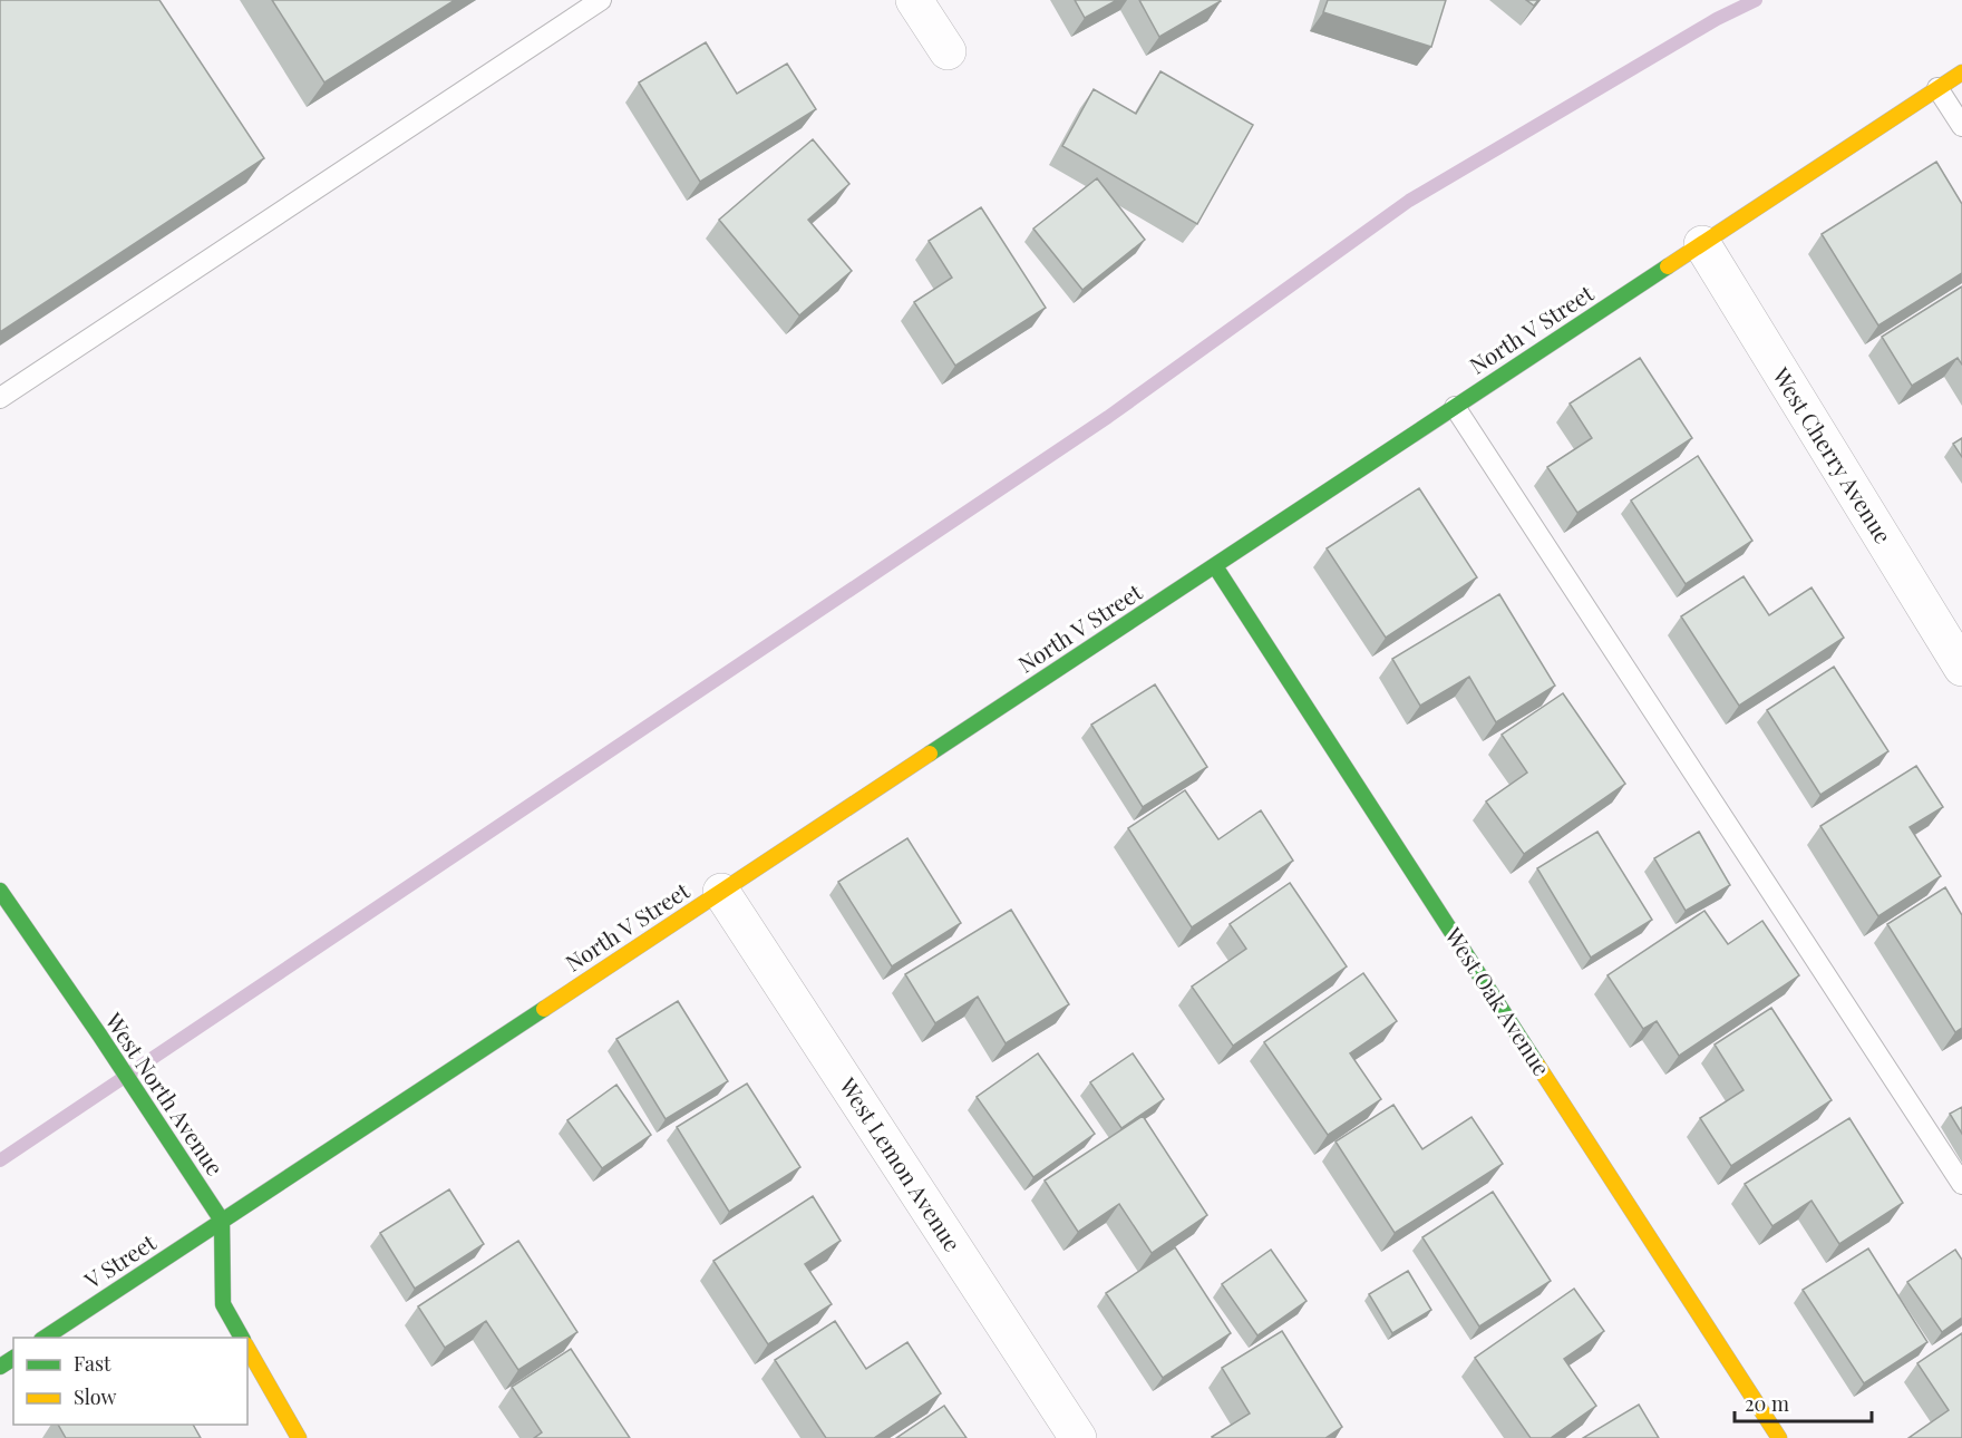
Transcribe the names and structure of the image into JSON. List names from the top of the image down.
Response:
{
  "streets": {
    "street": [
      "North V Street",
      "West Cherry Avenue",
      "West Oak Avenue",
      "West North Avenue",
      "West Lemon Avenue",
      "V Street"
    ]
  },
  "crossings": [
    ["North V Street", "West Cherry Avenue"],
    ["North V Street", "West Oak Avenue"],
    ["North V Street", "West North Avenue"],
    ["North V Street", "West Lemon Avenue"],
    ["North V Street", "V Street"],
    ["West North Avenue", "V Street"]
  ],
  "legend": ["Fast", "Slow"],
  "scale_bar": "20 m"
}
